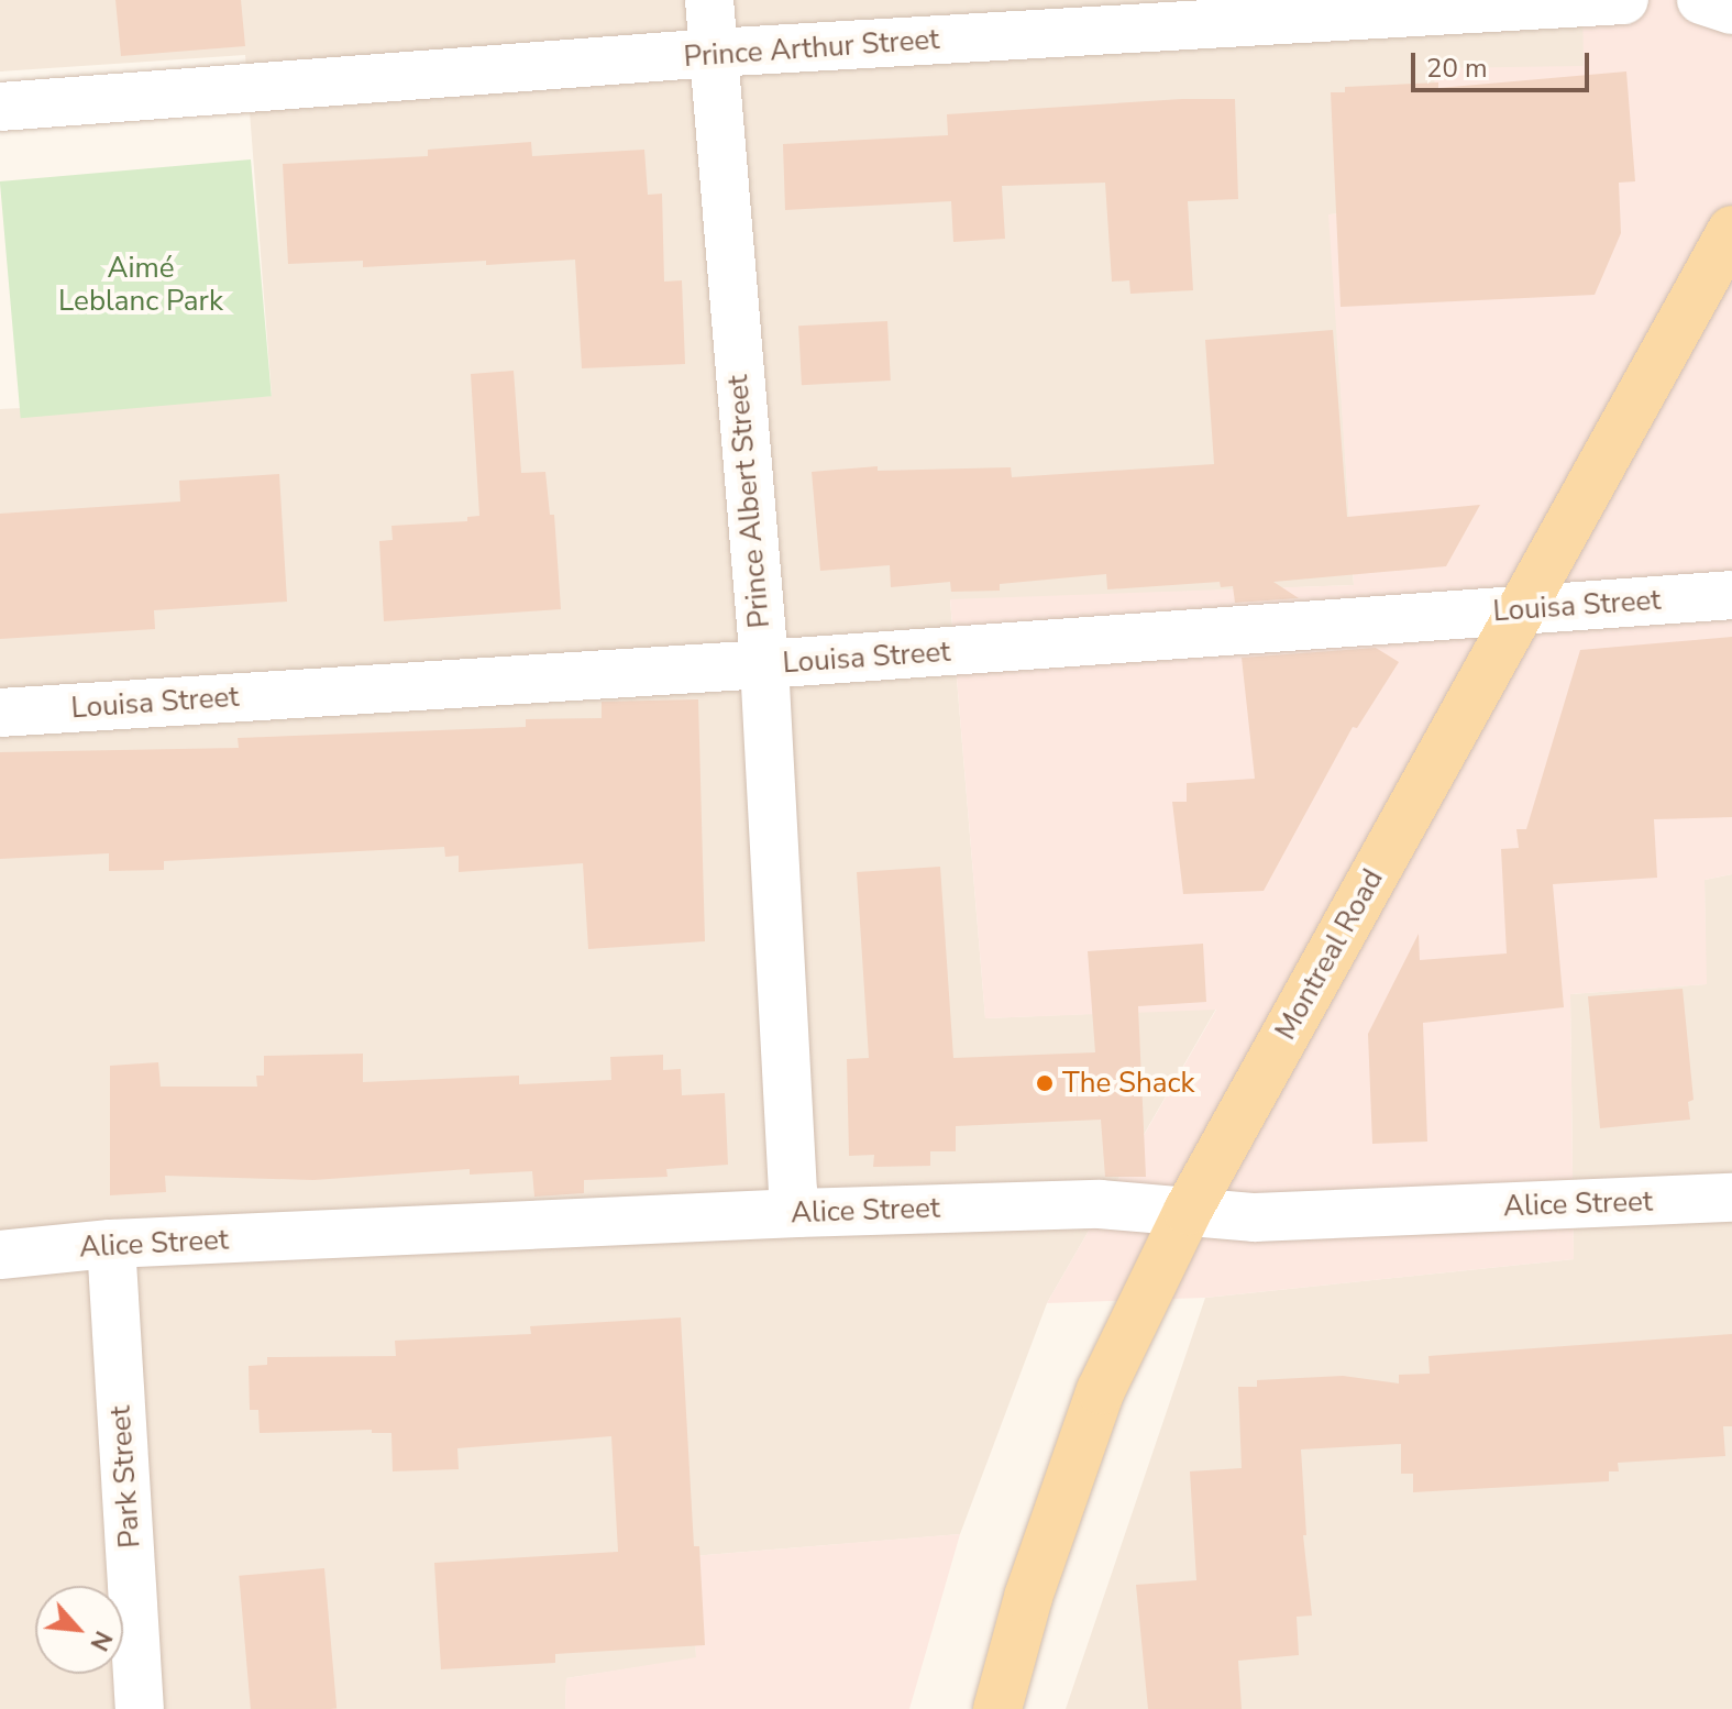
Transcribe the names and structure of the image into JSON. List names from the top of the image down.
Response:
{
  "streets": {
    "main road": ["Montreal Road"],
    "street": [
      "Prince Arthur Street",
      "Prince Albert Street",
      "Louisa Street",
      "Alice Street",
      "Park Street"
    ]
  },
  "crossings": [
    ["Prince Arthur Street", "Prince Albert Street"],
    ["Prince Albert Street", "Louisa Street"],
    ["Prince Albert Street", "Alice Street"],
    ["Louisa Street", "Montreal Road"],
    ["Montreal Road", "Alice Street"],
    ["Alice Street", "Park Street"]
  ],
  "parks": ["Aimé Leblanc Park"],
  "places": ["The Shack"],
  "scale_bar": "20 m",
  "north": "bottom right"
}
